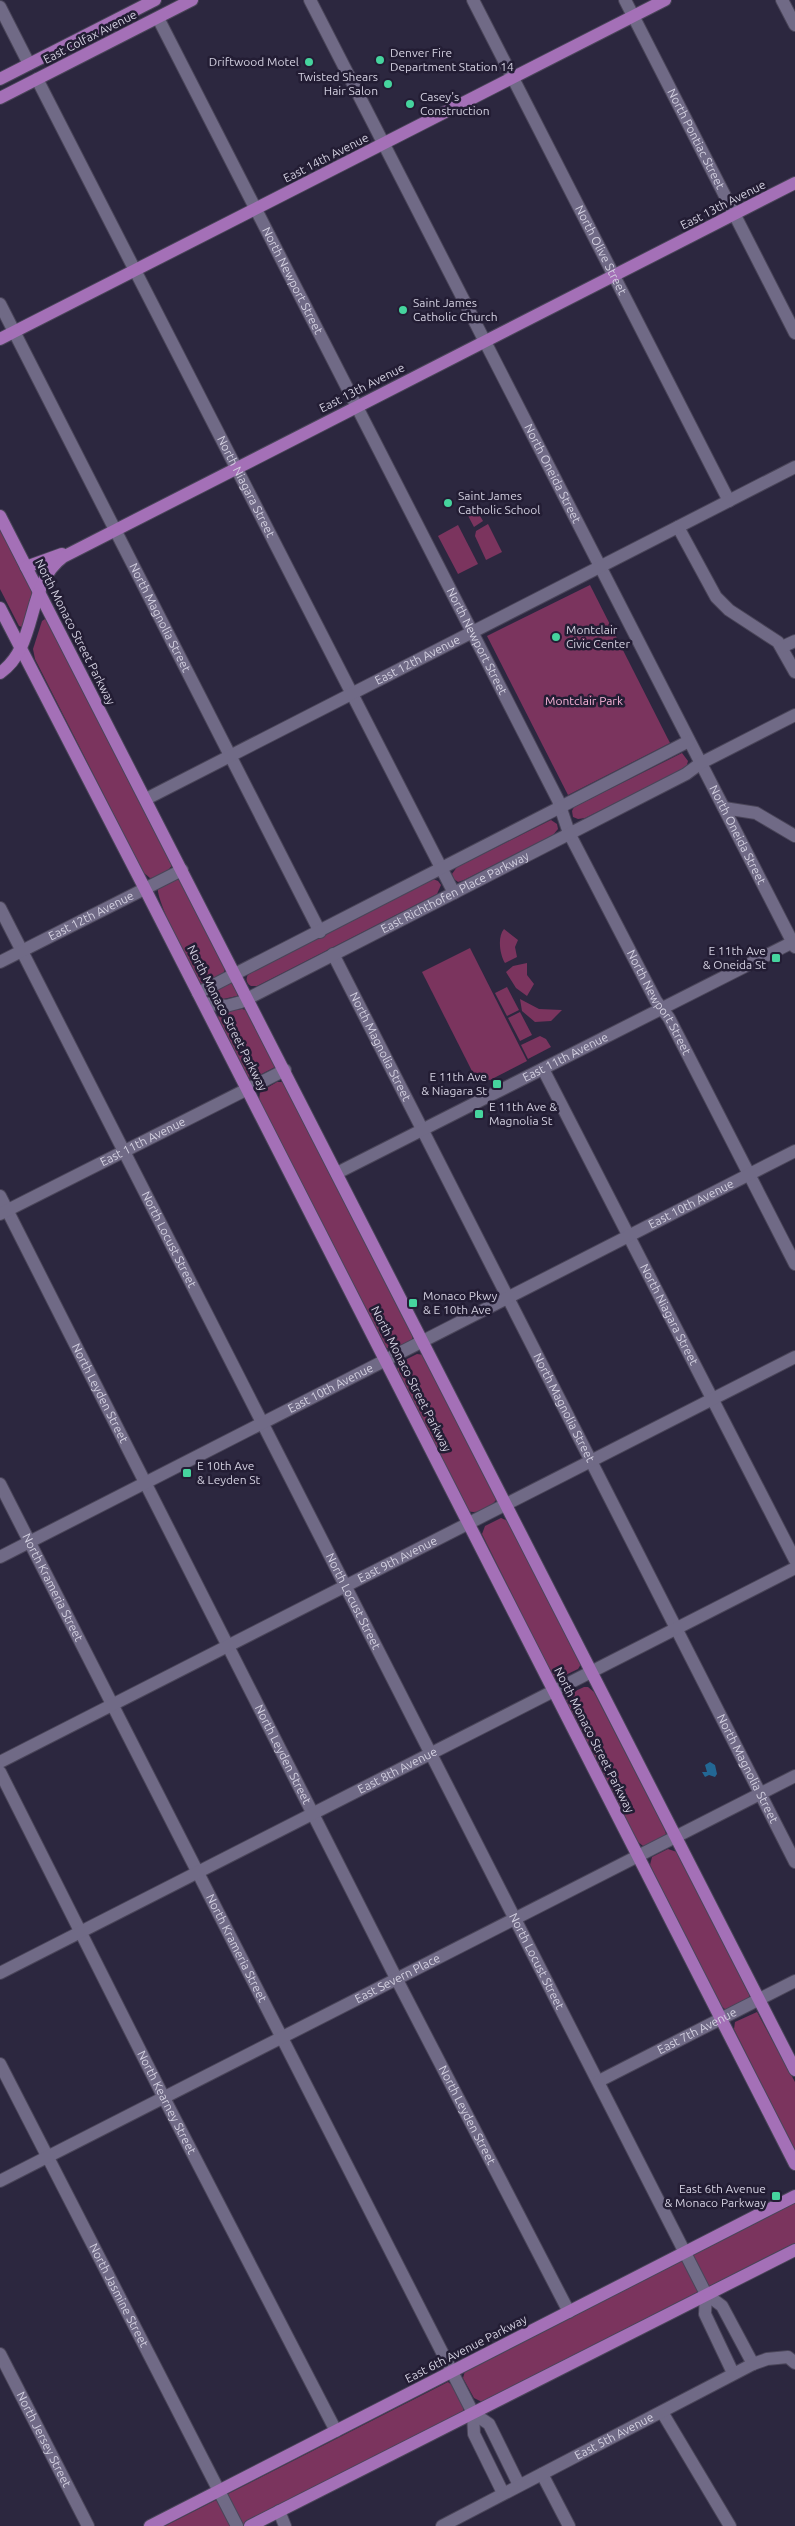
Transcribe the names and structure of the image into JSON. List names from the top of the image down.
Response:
{
  "streets": {
    "main road": [
      "East Colfax Avenue",
      "East 14th Avenue",
      "East 13th Avenue",
      "North Monaco Street Parkway",
      "East 6th Avenue Parkway"
    ],
    "street": [
      "North Pontiac Street",
      "North Olive Street",
      "North Newport Street",
      "North Oneida Street",
      "North Niagara Street",
      "North Magnolia Street",
      "East 12th Avenue",
      "East Richthofen Place Parkway",
      "East 11th Avenue",
      "East 10th Avenue",
      "North Locust Street",
      "North Leyden Street",
      "East 9th Avenue",
      "North Krameria Street",
      "East 8th Avenue",
      "East Severn Place",
      "East 7th Avenue",
      "North Kearney Street",
      "North Jasmine Street",
      "East 5th Avenue",
      "North Jersey Street"
    ]
  },
  "crossings": [
    ["East Colfax Avenue", "North Newport Street"],
    ["East Colfax Avenue", "North Niagara Street"],
    ["North Pontiac Street", "East 14th Avenue"],
    ["North Pontiac Street", "East 13th Avenue"],
    ["East 14th Avenue", "North Olive Street"],
    ["East 14th Avenue", "North Newport Street"],
    ["East 14th Avenue", "North Oneida Street"],
    ["East 14th Avenue", "North Niagara Street"],
    ["East 14th Avenue", "North Magnolia Street"],
    ["East 13th Avenue", "North Olive Street"],
    ["East 13th Avenue", "North Newport Street"],
    ["East 13th Avenue", "North Oneida Street"],
    ["East 13th Avenue", "North Niagara Street"],
    ["East 13th Avenue", "North Magnolia Street"],
    ["East 13th Avenue", "North Monaco Street Parkway"],
    ["North Olive Street", "East 12th Avenue"],
    ["North Newport Street", "East 12th Avenue"],
    ["North Newport Street", "East Richthofen Place Parkway"],
    ["North Newport Street", "East 11th Avenue"],
    ["North Newport Street", "East 10th Avenue"],
    ["North Oneida Street", "East 12th Avenue"],
    ["North Oneida Street", "East Richthofen Place Parkway"],
    ["North Oneida Street", "East 11th Avenue"],
    ["North Niagara Street", "East 12th Avenue"],
    ["North Niagara Street", "East Richthofen Place Parkway"],
    ["North Niagara Street", "East 11th Avenue"],
    ["North Niagara Street", "East 10th Avenue"],
    ["North Niagara Street", "East 9th Avenue"],
    ["North Magnolia Street", "East 12th Avenue"],
    ["North Magnolia Street", "East Richthofen Place Parkway"],
    ["North Magnolia Street", "East 11th Avenue"],
    ["North Magnolia Street", "East 10th Avenue"],
    ["North Magnolia Street", "East 9th Avenue"],
    ["North Magnolia Street", "East 8th Avenue"],
    ["North Magnolia Street", "East Severn Place"],
    ["North Monaco Street Parkway", "East 12th Avenue"],
    ["North Monaco Street Parkway", "East Richthofen Place Parkway"],
    ["North Monaco Street Parkway", "East 11th Avenue"],
    ["North Monaco Street Parkway", "East 10th Avenue"],
    ["North Monaco Street Parkway", "East 9th Avenue"],
    ["North Monaco Street Parkway", "East 8th Avenue"],
    ["North Monaco Street Parkway", "East Severn Place"],
    ["North Monaco Street Parkway", "East 7th Avenue"],
    ["East 12th Avenue", "North Locust Street"],
    ["East 11th Avenue", "North Locust Street"],
    ["East 11th Avenue", "North Leyden Street"],
    ["East 10th Avenue", "North Locust Street"],
    ["East 10th Avenue", "North Leyden Street"],
    ["East 10th Avenue", "North Krameria Street"],
    ["North Locust Street", "East 9th Avenue"],
    ["North Locust Street", "East 8th Avenue"],
    ["North Locust Street", "East Severn Place"],
    ["North Locust Street", "East 7th Avenue"],
    ["North Locust Street", "East 6th Avenue Parkway"],
    ["North Locust Street", "East 5th Avenue"],
    ["North Leyden Street", "East 9th Avenue"],
    ["North Leyden Street", "East 8th Avenue"],
    ["North Leyden Street", "East Severn Place"],
    ["North Leyden Street", "East 6th Avenue Parkway"],
    ["East 9th Avenue", "North Krameria Street"],
    ["North Krameria Street", "East 8th Avenue"],
    ["North Krameria Street", "East Severn Place"],
    ["North Krameria Street", "East 6th Avenue Parkway"],
    ["North Krameria Street", "East 5th Avenue"],
    ["East 8th Avenue", "North Kearney Street"],
    ["East Severn Place", "North Kearney Street"],
    ["East Severn Place", "North Jasmine Street"],
    ["North Kearney Street", "East 6th Avenue Parkway"],
    ["North Jasmine Street", "East 6th Avenue Parkway"]
  ],
  "parks": ["Montclair Park"],
  "places": {
    "other": [
      "Denver Fire Department Station 14",
      "Driftwood Motel",
      "Twisted Shears Hair Salon",
      "Casey's Construction",
      "Saint James Catholic Church",
      "Saint James Catholic School",
      "Montclair Civic Center"
    ],
    "transit": [
      "E 11th Ave & Oneida St",
      "E 11th Ave & Niagara St",
      "E 11th Ave & Magnolia St",
      "Monaco Pkwy & E 10th Ave",
      "E 10th Ave & Leyden St",
      "East 6th Avenue & Monaco Parkway"
    ]
  }
}
